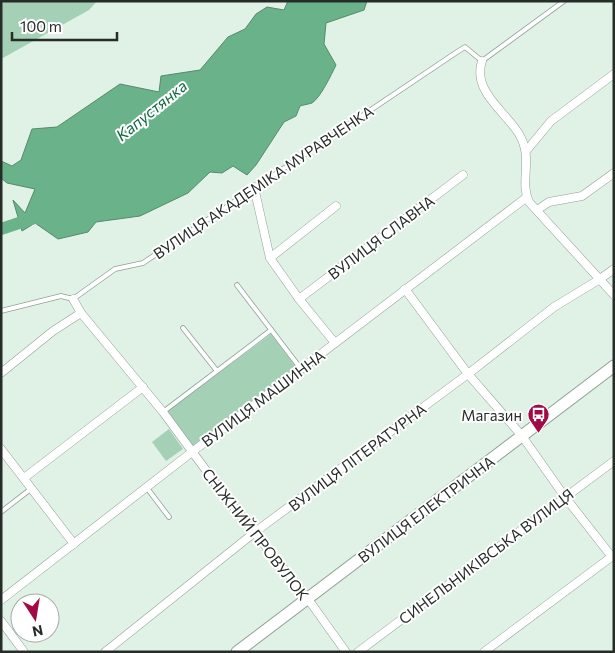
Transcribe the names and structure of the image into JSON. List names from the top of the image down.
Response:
{
  "streets": {
    "street": [
      "ВУЛИЦЯ СЛАВНА",
      "ВУЛИЦЯ МАШИННА",
      "ВУЛИЦЯ ЛІТЕРАТУРНА",
      "ВУЛИЦЯ ЕЛЕКТРИЧНА",
      "СНІЖНИЙ ПРОВУЛОК",
      "СИНЕЛЬНИКІВСЬКА ВУЛИЦЯ"
    ],
    "lane": ["ВУЛИЦЯ АКАДЕМІКА МУРАВЧЕНКА"]
  },
  "crossings": [
    ["ВУЛИЦЯ АКАДЕМІКА МУРАВЧЕНКА", "СНІЖНИЙ ПРОВУЛОК"],
    ["ВУЛИЦЯ МАШИННА", "СНІЖНИЙ ПРОВУЛОК"],
    ["ВУЛИЦЯ ЛІТЕРАТУРНА", "СНІЖНИЙ ПРОВУЛОК"],
    ["ВУЛИЦЯ ЕЛЕКТРИЧНА", "СНІЖНИЙ ПРОВУЛОК"]
  ],
  "water": ["Капустянка"],
  "places": {
    "bus stop": ["Магазин"]
  },
  "scale_bar": "100 m",
  "north": "bottom"
}
